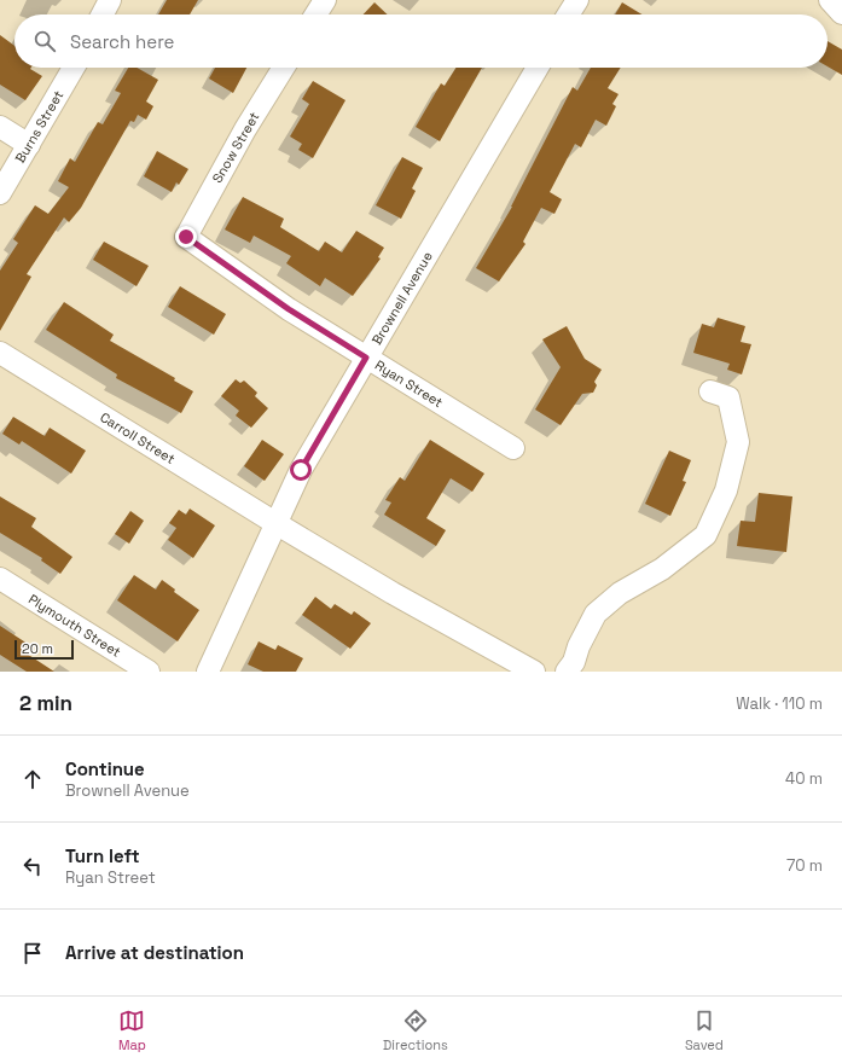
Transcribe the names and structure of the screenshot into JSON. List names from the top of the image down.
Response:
{
  "streets": {
    "street": [
      "Burns Street",
      "Snow Street",
      "Brownell Avenue",
      "Ryan Street",
      "Carroll Street",
      "Plymouth Street"
    ]
  },
  "crossings": [
    ["Snow Street", "Ryan Street"],
    ["Brownell Avenue", "Ryan Street"],
    ["Brownell Avenue", "Carroll Street"]
  ],
  "scale_bar": "20 m",
  "page": {
    "search": "Search here",
    "scale": "20 m",
    "heading": ["2 min", "Walk · 110 m"],
    "list": [
      ["Continue", "Brownell Avenue", "40 m"],
      ["Turn left", "Ryan Street", "70 m"],
      "Arrive at destination"
    ],
    "nav": ["Map", "Directions", "Saved"]
  }
}
